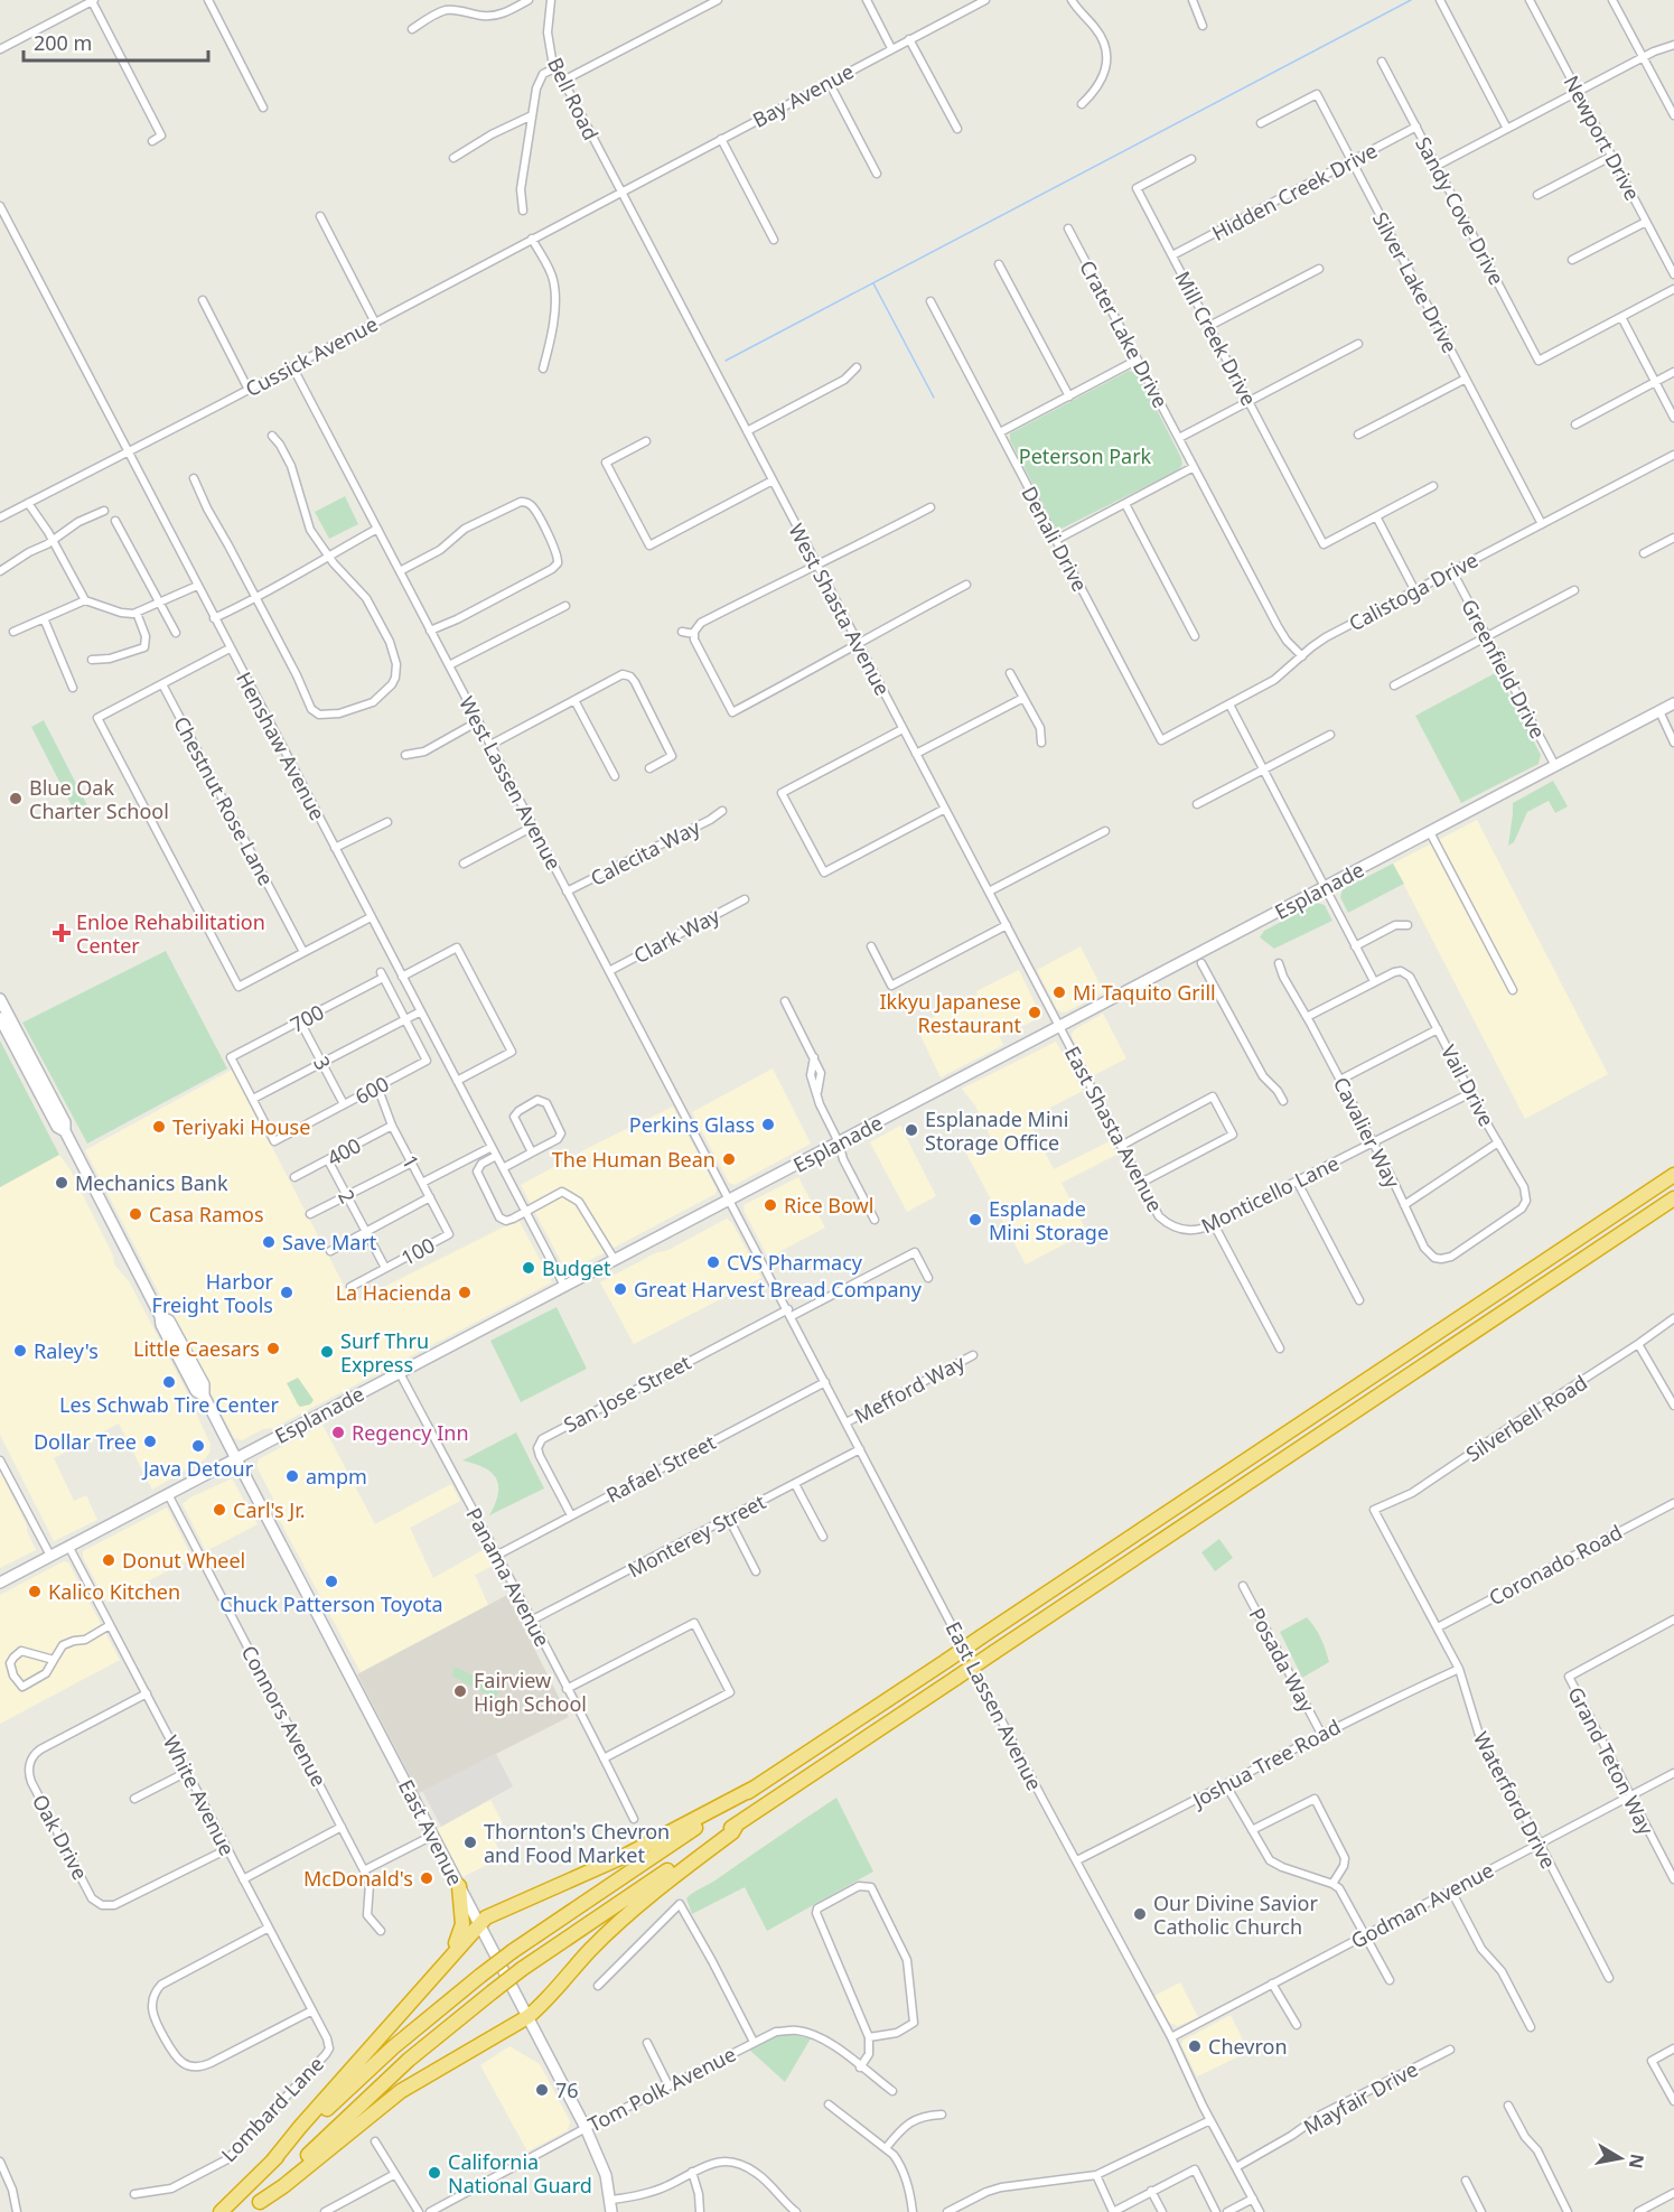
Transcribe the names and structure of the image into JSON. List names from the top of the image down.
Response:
{
  "streets": {
    "main road": ["Esplanade", "East Avenue"],
    "street": [
      "Bay Avenue",
      "Bell Road",
      "Newport Drive",
      "Hidden Creek Drive",
      "Sandy Cove Drive",
      "Silver Lake Drive",
      "Crater Lake Drive",
      "Mill Creek Drive",
      "Cussick Avenue",
      "Denali Drive",
      "Calistoga Drive",
      "West Shasta Avenue",
      "Greenfield Drive",
      "Henshaw Avenue",
      "West Lassen Avenue",
      "Chestnut Rose Lane",
      "Calecita Way",
      "Clark Way",
      "700",
      "3",
      "Vail Drive",
      "600",
      "East Shasta Avenue",
      "Cavalier Way",
      "400",
      "1",
      "Monticello Lane",
      "2",
      "100",
      "Mefford Way",
      "San Jose Street",
      "Silverbell Road",
      "Rafael Street",
      "Monterey Street",
      "Coronado Road",
      "Panama Avenue",
      "Posada Way",
      "East Lassen Avenue",
      "Connors Avenue",
      "Grand Teton Way",
      "Joshua Tree Road",
      "White Avenue",
      "Waterford Drive",
      "Oak Drive",
      "Godman Avenue",
      "Tom Polk Avenue",
      "Mayfair Drive",
      "Lombard Lane"
    ]
  },
  "crossings": [
    ["Bay Avenue", "Bell Road"],
    ["Bay Avenue", "Cussick Avenue"],
    ["Bay Avenue", "West Shasta Avenue"],
    ["Bell Road", "Cussick Avenue"],
    ["Bell Road", "West Shasta Avenue"],
    ["Hidden Creek Drive", "Sandy Cove Drive"],
    ["Hidden Creek Drive", "Silver Lake Drive"],
    ["Hidden Creek Drive", "Mill Creek Drive"],
    ["Silver Lake Drive", "Calistoga Drive"],
    ["Cussick Avenue", "West Shasta Avenue"],
    ["Cussick Avenue", "Henshaw Avenue"],
    ["Cussick Avenue", "West Lassen Avenue"],
    ["Denali Drive", "Calistoga Drive"],
    ["Calistoga Drive", "Greenfield Drive"],
    ["West Shasta Avenue", "Esplanade"],
    ["West Shasta Avenue", "East Shasta Avenue"],
    ["Greenfield Drive", "Esplanade"],
    ["Henshaw Avenue", "Esplanade"],
    ["West Lassen Avenue", "Calecita Way"],
    ["West Lassen Avenue", "Esplanade"],
    ["West Lassen Avenue", "Clark Way"],
    ["West Lassen Avenue", "East Lassen Avenue"],
    ["Esplanade", "East Shasta Avenue"],
    ["Esplanade", "Panama Avenue"],
    ["Esplanade", "East Lassen Avenue"],
    ["Esplanade", "Connors Avenue"],
    ["Esplanade", "White Avenue"],
    ["Esplanade", "East Avenue"],
    ["700", "3"],
    ["700", "600"],
    ["3", "600"],
    ["Vail Drive", "Cavalier Way"],
    ["Vail Drive", "Monticello Lane"],
    ["600", "1"],
    ["East Shasta Avenue", "Monticello Lane"],
    ["Cavalier Way", "Monticello Lane"],
    ["400", "1"],
    ["400", "2"],
    ["1", "100"],
    ["2", "100"],
    ["Mefford Way", "East Lassen Avenue"],
    ["San Jose Street", "Rafael Street"],
    ["San Jose Street", "East Lassen Avenue"],
    ["Silverbell Road", "Waterford Drive"],
    ["Rafael Street", "Panama Avenue"],
    ["Rafael Street", "East Lassen Avenue"],
    ["Monterey Street", "Panama Avenue"],
    ["Monterey Street", "East Lassen Avenue"],
    ["Coronado Road", "Waterford Drive"],
    ["Posada Way", "Joshua Tree Road"],
    ["East Lassen Avenue", "Joshua Tree Road"],
    ["East Lassen Avenue", "Godman Avenue"],
    ["East Lassen Avenue", "Mayfair Drive"],
    ["Grand Teton Way", "Godman Avenue"],
    ["Joshua Tree Road", "Waterford Drive"],
    ["White Avenue", "Oak Drive"],
    ["White Avenue", "Lombard Lane"],
    ["Waterford Drive", "Godman Avenue"],
    ["East Avenue", "Tom Polk Avenue"]
  ],
  "parks": ["Peterson Park"],
  "places": {
    "other": [
      "Blue Oak Charter School",
      "Mi Taquito Grill",
      "Ikkyu Japanese Restaurant",
      "Perkins Glass",
      "Teriyaki House",
      "Esplanade Mini Storage Office",
      "The Human Bean",
      "Mechanics Bank",
      "Rice Bowl",
      "Casa Ramos",
      "Esplanade Mini Storage",
      "Save Mart",
      "CVS Pharmacy",
      "Budget",
      "Great Harvest Bread Company",
      "Harbor Freight Tools",
      "La Hacienda",
      "Little Caesars",
      "Raley's",
      "Surf Thru Express",
      "Les Schwab Tire Center",
      "Regency Inn",
      "Dollar Tree",
      "Java Detour",
      "ampm",
      "Carl's Jr.",
      "Donut Wheel",
      "Chuck Patterson Toyota",
      "Kalico Kitchen",
      "Fairview High School",
      "Thornton's Chevron and Food Market",
      "McDonald's",
      "Our Divine Savior Catholic Church",
      "Chevron",
      "76",
      "California National Guard"
    ],
    "health": ["Enloe Rehabilitation Center"]
  },
  "scale_bar": "200 m",
  "north": "right"
}
